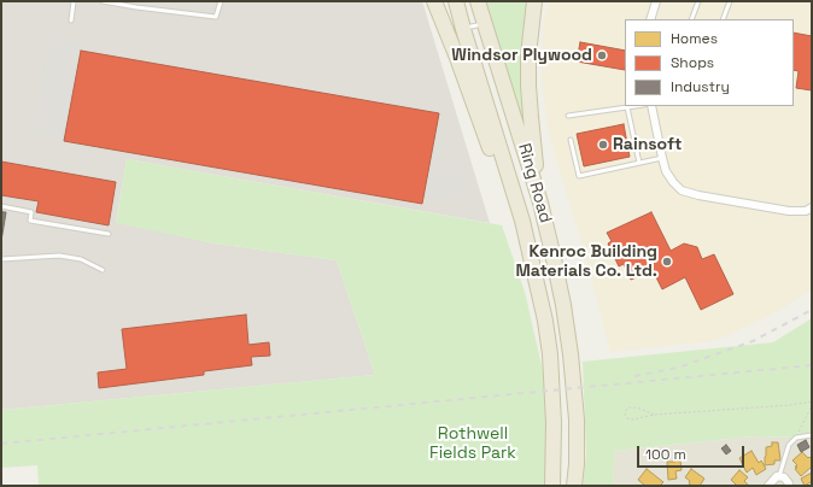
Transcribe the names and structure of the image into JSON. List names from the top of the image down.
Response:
{
  "streets": {
    "highway": ["Ring Road"]
  },
  "parks": ["Rothwell Fields Park"],
  "places": ["Windsor Plywood", "Rainsoft", "Kenroc Building Materials Co. Ltd."],
  "legend": ["Homes", "Shops", "Industry"],
  "scale_bar": "100 m"
}
